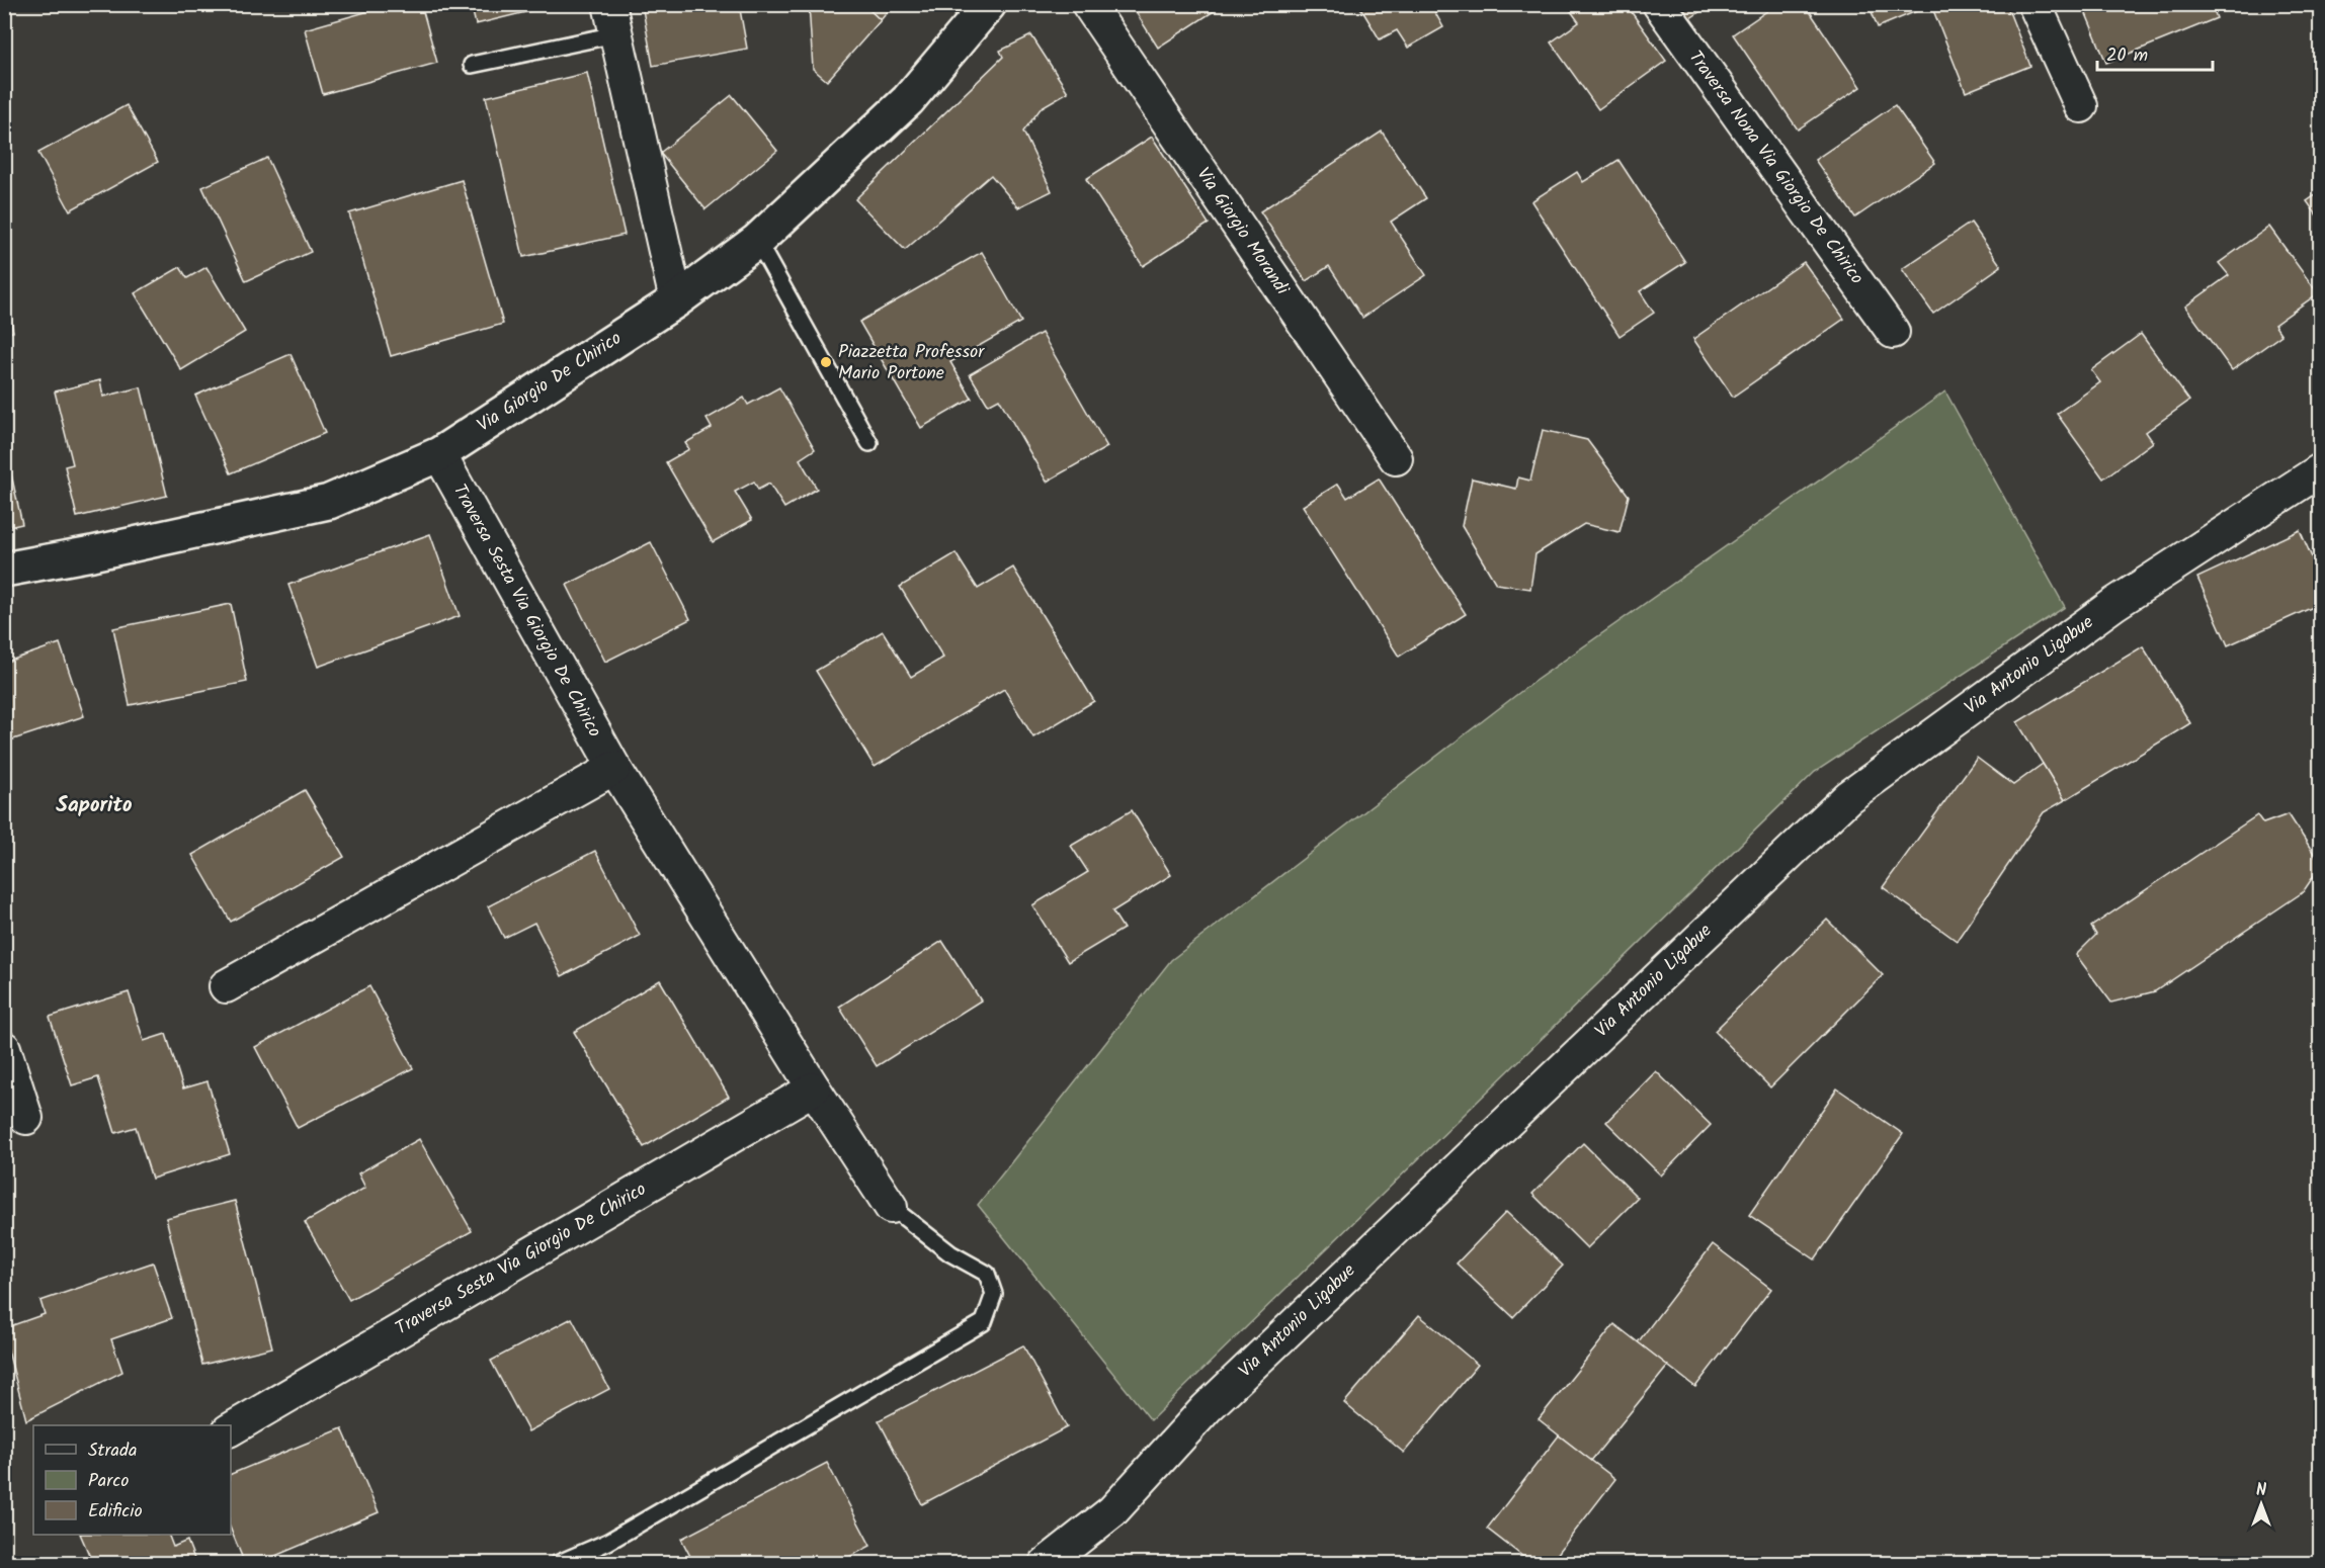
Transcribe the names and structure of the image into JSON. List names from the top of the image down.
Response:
{
  "streets": {
    "main road": ["Via Giorgio De Chirico"],
    "street": [
      "Traversa Nona Via Giorgio De Chirico",
      "Via Giorgio Morandi",
      "Traversa Sesta Via Giorgio De Chirico",
      "Via Antonio Ligabue"
    ]
  },
  "crossings": [
    ["Via Giorgio De Chirico", "Traversa Sesta Via Giorgio De Chirico"]
  ],
  "districts": ["Saporito"],
  "places": ["Piazzetta Professor Mario Portone"],
  "legend": ["Strada", "Parco", "Edificio"],
  "scale_bar": "20 m",
  "north": "top"
}
